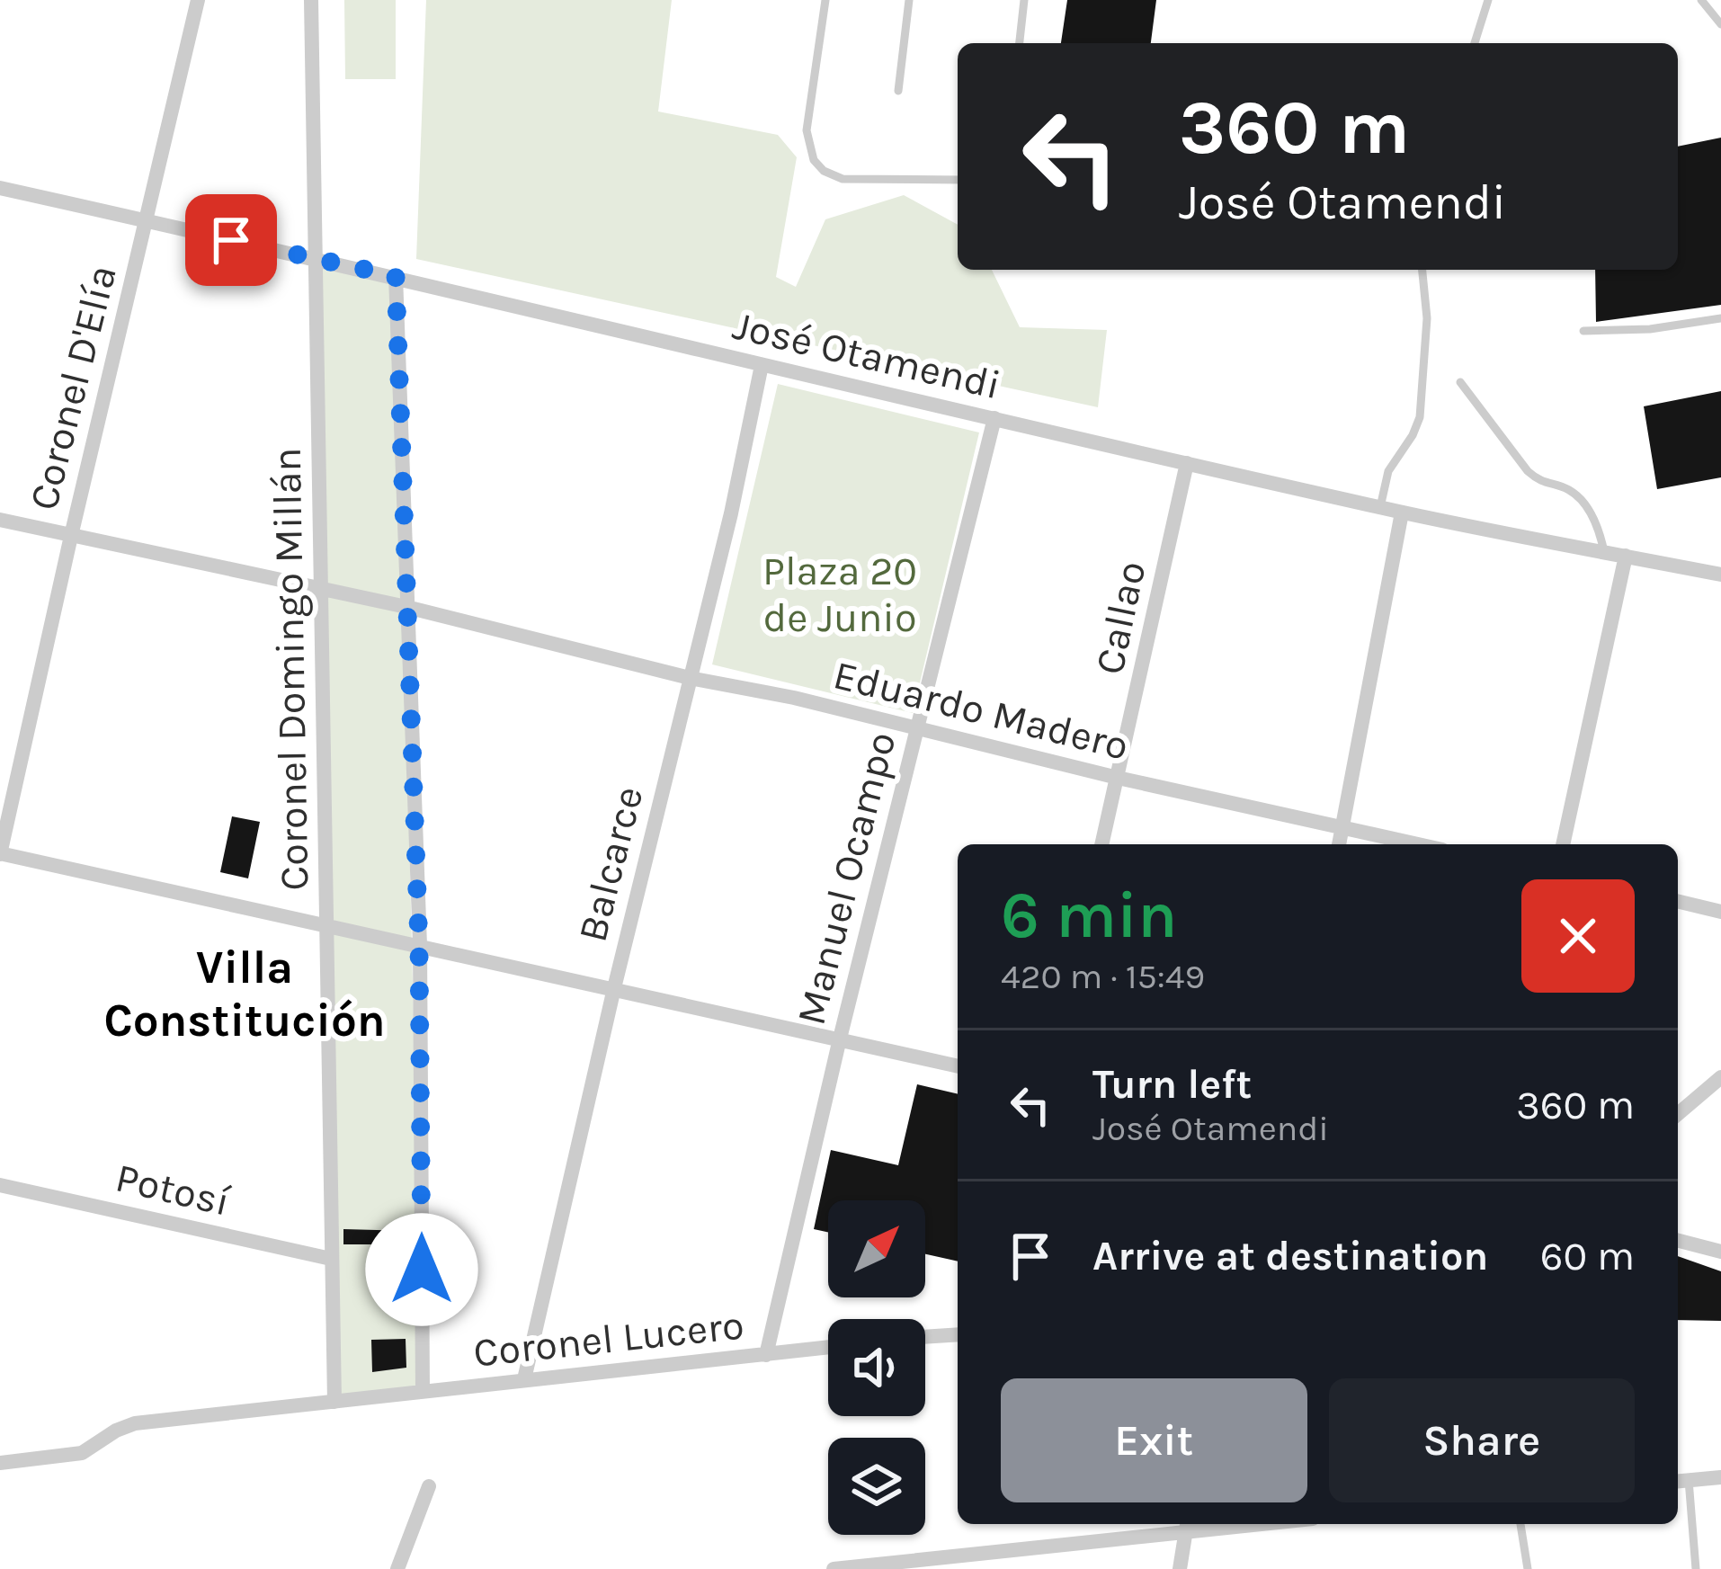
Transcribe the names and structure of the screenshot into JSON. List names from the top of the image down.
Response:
{
  "streets": {
    "street": [
      "José Otamendi",
      "Coronel D'Elía",
      "Callao",
      "Coronel Domingo Millán",
      "Eduardo Madero",
      "Balcarce",
      "Manuel Ocampo",
      "Potosí",
      "Coronel Lucero"
    ]
  },
  "crossings": [
    ["José Otamendi", "Coronel D'Elía"],
    ["José Otamendi", "Callao"],
    ["José Otamendi", "Coronel Domingo Millán"],
    ["José Otamendi", "Balcarce"],
    ["José Otamendi", "Manuel Ocampo"],
    ["Coronel D'Elía", "Eduardo Madero"],
    ["Callao", "Eduardo Madero"],
    ["Coronel Domingo Millán", "Eduardo Madero"],
    ["Coronel Domingo Millán", "Potosí"],
    ["Coronel Domingo Millán", "Coronel Lucero"],
    ["Eduardo Madero", "Balcarce"],
    ["Eduardo Madero", "Manuel Ocampo"],
    ["Balcarce", "Coronel Lucero"],
    ["Manuel Ocampo", "Coronel Lucero"]
  ],
  "districts": ["Villa Constitución"],
  "parks": ["Plaza 20 de Junio"],
  "north": "top right",
  "page": {
    "turn": ["360 m", "José Otamendi"],
    "heading": ["6 min", "420 m · 15:49"],
    "list": [
      {
        "name": "Turn left",
        "note": "José Otamendi",
        "value": "360 m"
      },
      {
        "name": "Arrive at destination",
        "value": "60 m"
      }
    ],
    "buttons": ["Exit", "Share"]
  }
}
